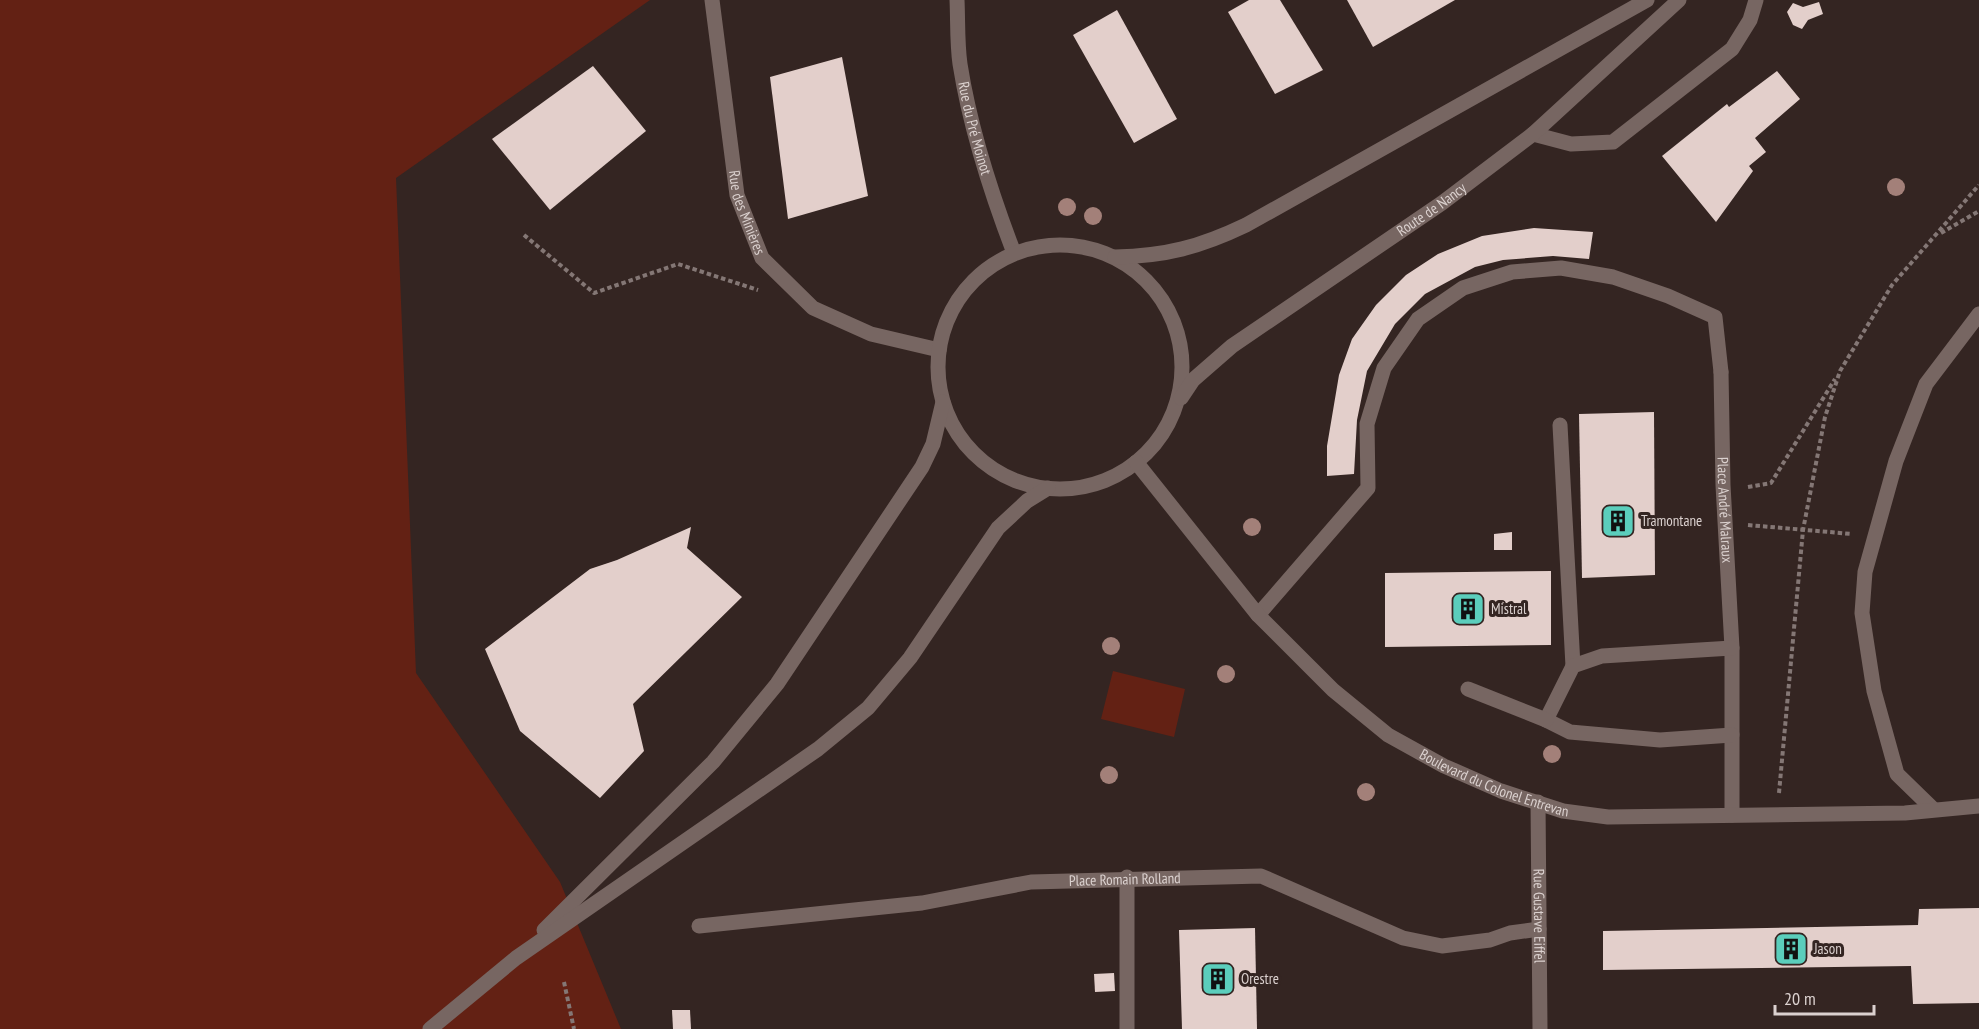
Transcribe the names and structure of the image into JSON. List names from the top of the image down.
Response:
{
  "streets": {
    "street": [
      "Rue du Pré Moinot",
      "Route de Nancy",
      "Rue des Minières",
      "Place André Malraux",
      "Boulevard du Colonel Entrevan",
      "Place Romain Rolland",
      "Rue Gustave Eiffel"
    ]
  },
  "crossings": [
    ["Place André Malraux", "Boulevard du Colonel Entrevan"],
    ["Boulevard du Colonel Entrevan", "Rue Gustave Eiffel"],
    ["Place Romain Rolland", "Rue Gustave Eiffel"]
  ],
  "places": {
    "building": [
      "Tramontane",
      "Mistral",
      "Jason",
      "Orestre"
    ]
  },
  "scale_bar": "20 m"
}
